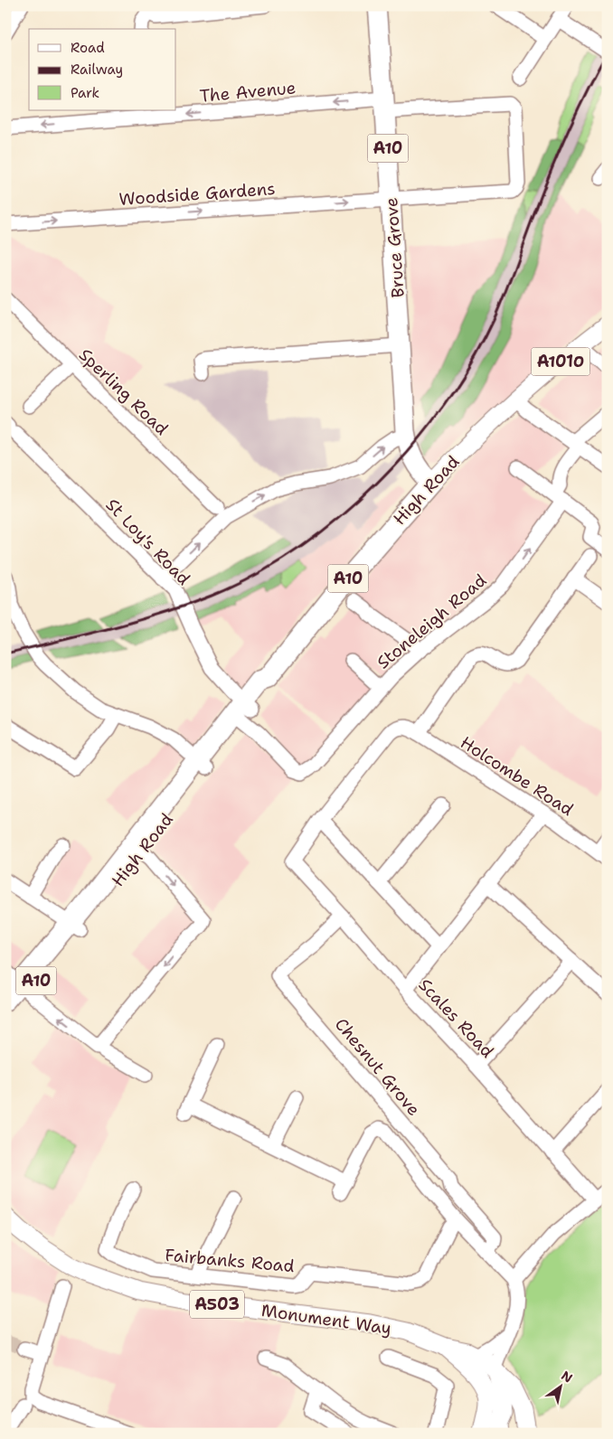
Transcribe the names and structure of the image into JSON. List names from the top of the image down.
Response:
{
  "streets": {
    "highway": ["A10", "Bruce Grove", "High Road"],
    "main road": ["A1010", "A503", "Monument Way"],
    "street": [
      "The Avenue",
      "Woodside Gardens",
      "Sperling Road",
      "St Loy's Road",
      "Stoneleigh Road",
      "Holcombe Road",
      "Scales Road",
      "Chesnut Grove",
      "Fairbanks Road"
    ]
  },
  "crossings": [
    ["The Avenue", "Woodside Gardens"],
    ["The Avenue", "Bruce Grove"],
    ["Woodside Gardens", "Bruce Grove"],
    ["Bruce Grove", "High Road"],
    ["High Road", "St Loy's Road"],
    ["High Road", "Stoneleigh Road"],
    ["St Loy's Road", "Stoneleigh Road"],
    ["Holcombe Road", "Scales Road"],
    ["Scales Road", "Chesnut Grove"],
    ["A503", "Monument Way"]
  ],
  "one_way": ["Woodside Gardens"],
  "legend": ["Road", "Railway", "Park"],
  "north": "top right"
}
